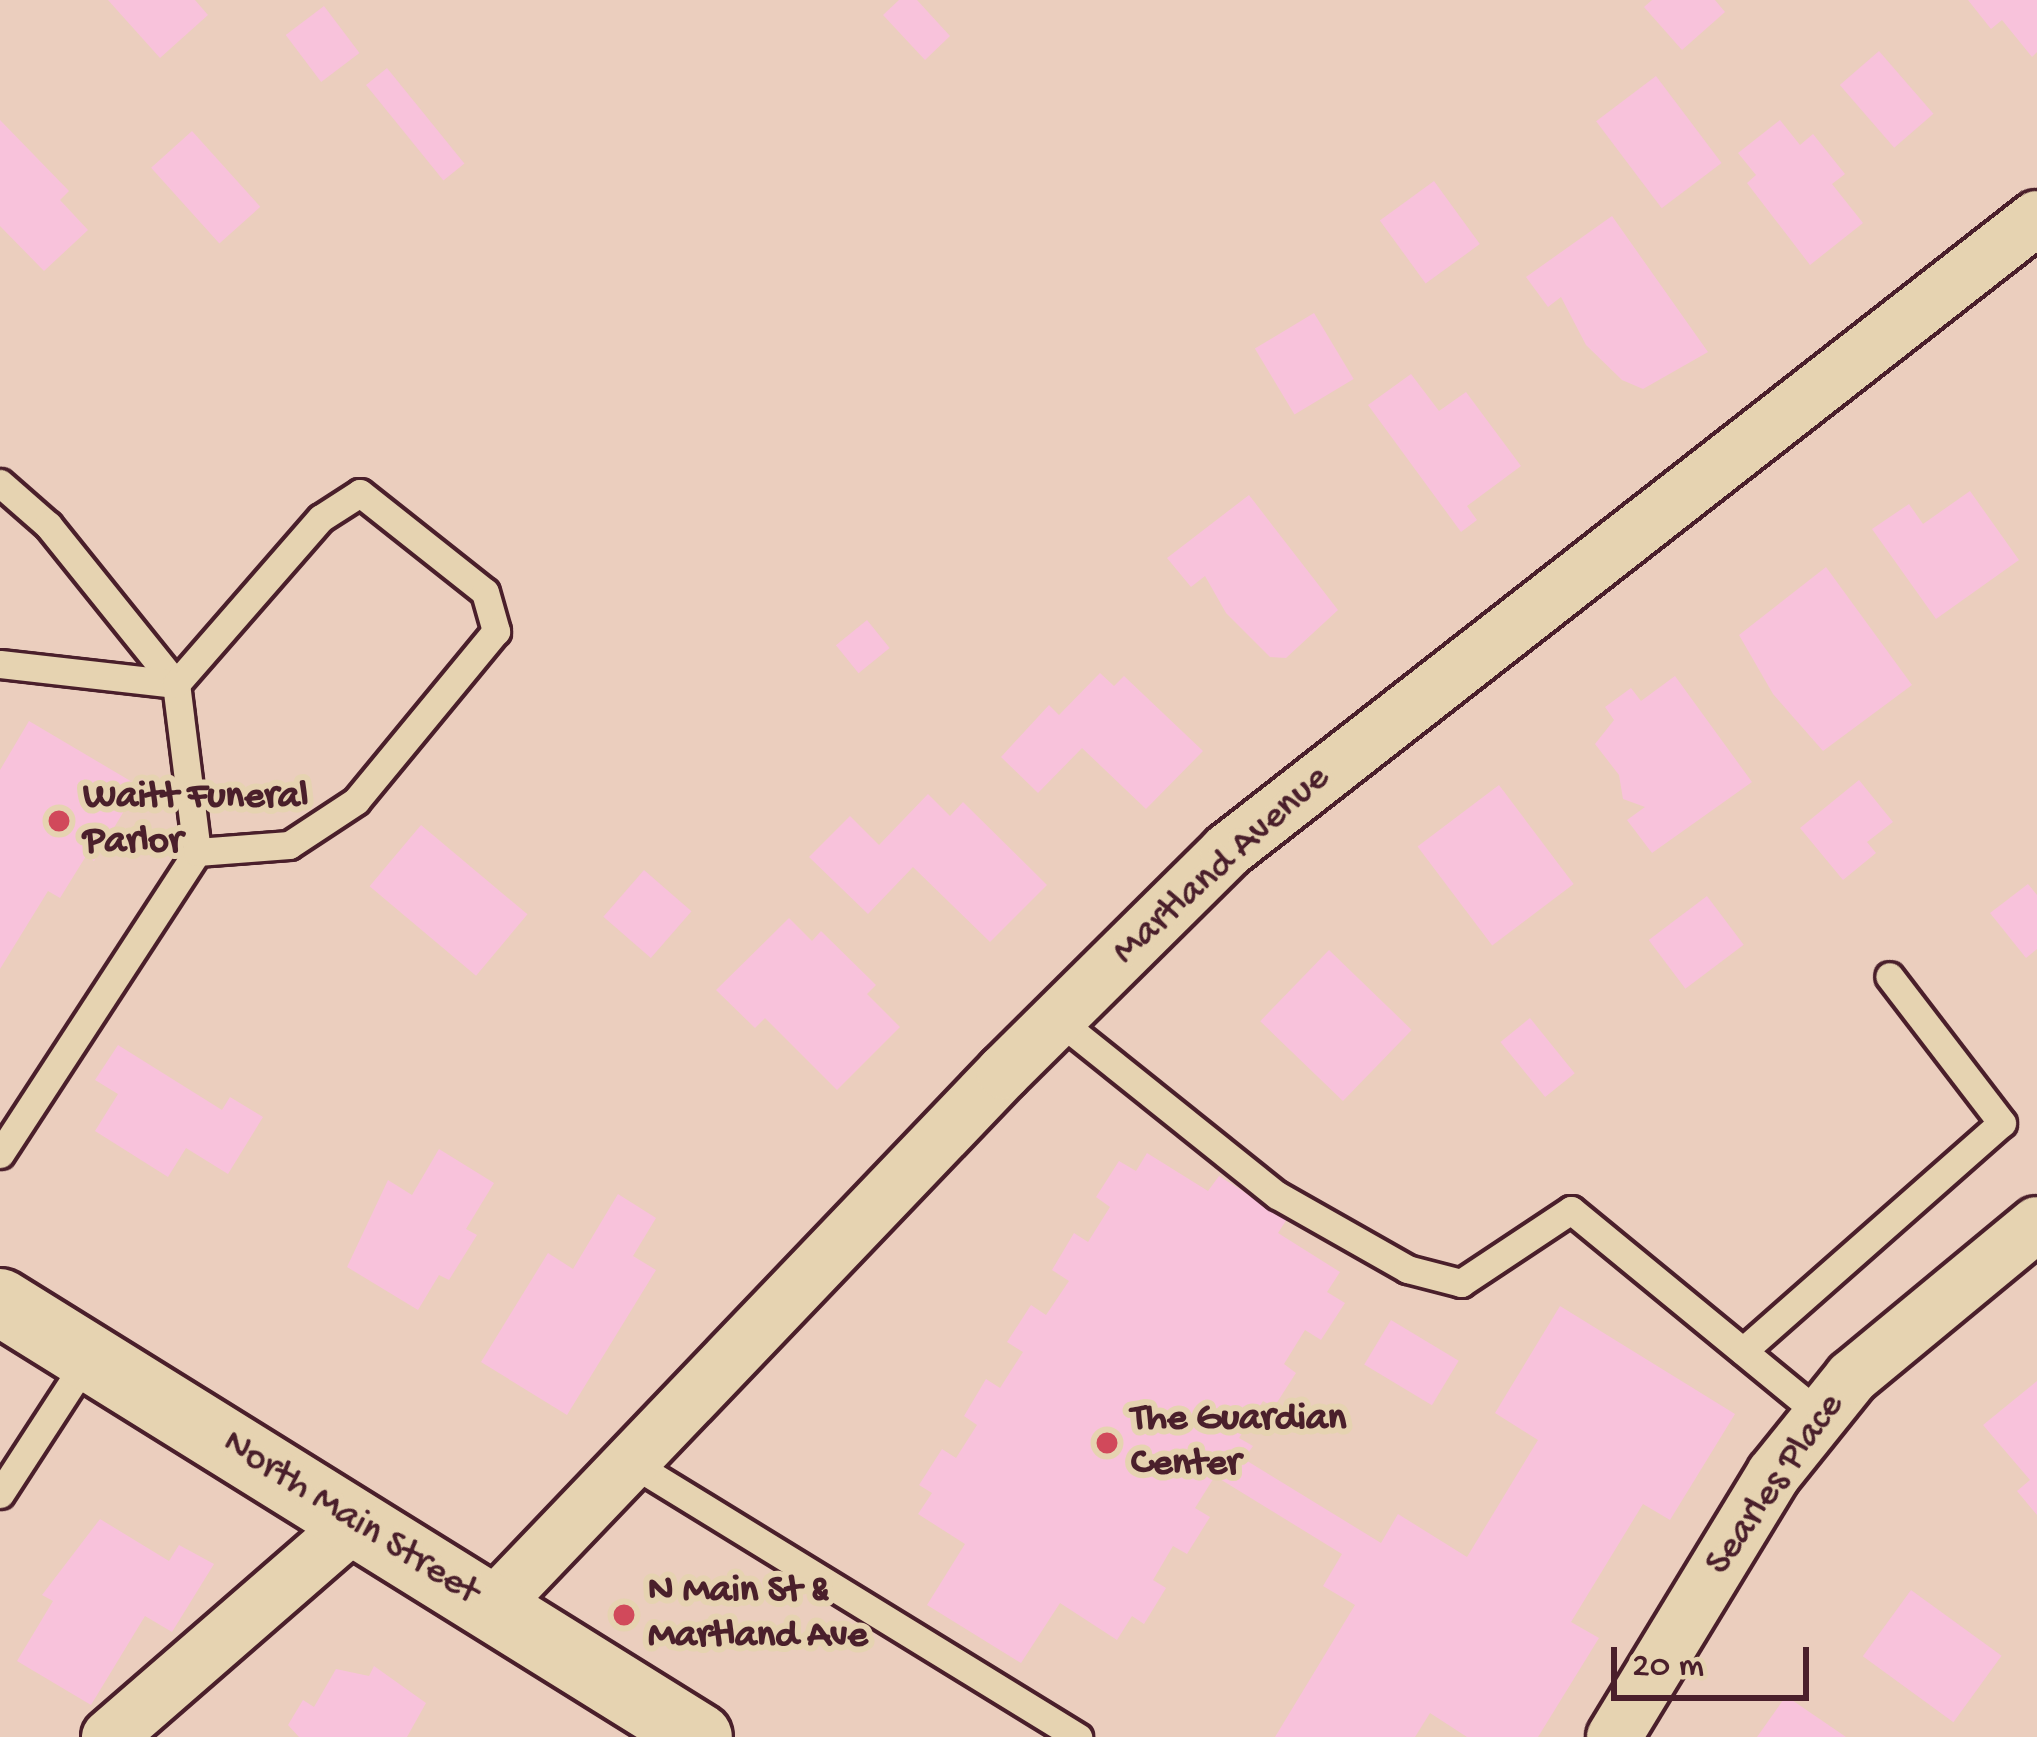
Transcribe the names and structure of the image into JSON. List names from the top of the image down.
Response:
{
  "streets": {
    "main road": ["North Main Street"],
    "street": ["Martland Avenue", "Searles Place"]
  },
  "crossings": [
    ["Martland Avenue", "North Main Street"]
  ],
  "places": ["Waitt Funeral Parlor", "The Guardian Center", "N Main St & Martland Ave"],
  "scale_bar": "20 m"
}
